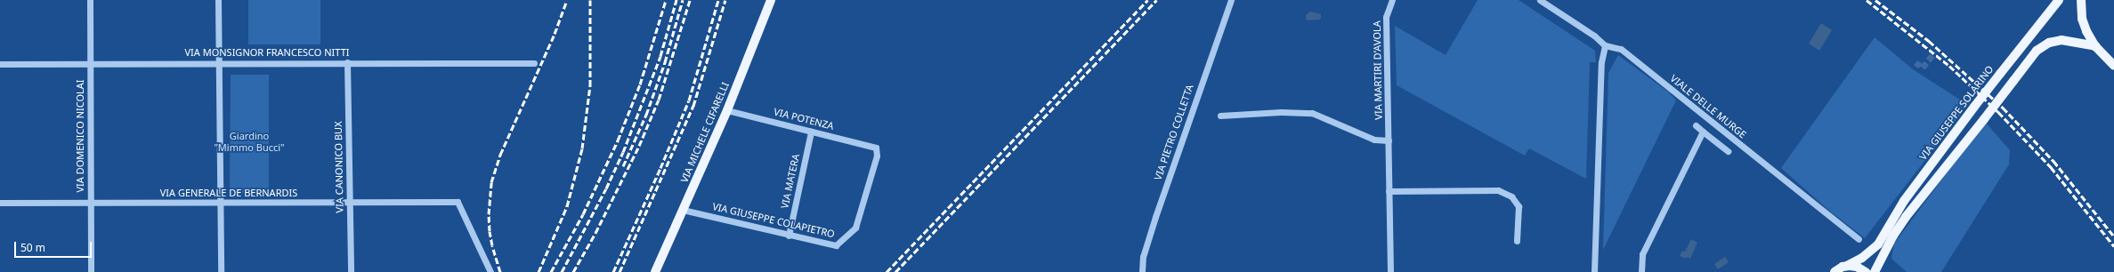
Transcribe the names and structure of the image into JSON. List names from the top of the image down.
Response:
{
  "streets": {
    "main road": ["VIA GIUSEPPE SOLARINO", "VIA MICHELE CIFARELLI"],
    "street": [
      "VIA MONSIGNOR FRANCESCO NITTI",
      "VIA MARTIRI D'AVOLA",
      "VIALE DELLE MURGE",
      "VIA POTENZA",
      "VIA PIETRO COLLETTA",
      "VIA DOMENICO NICOLAI",
      "VIA CANONICO BUX",
      "VIA MATERA",
      "VIA GENERALE DE BERNARDIS",
      "VIA GIUSEPPE COLAPIETRO"
    ]
  },
  "crossings": [
    ["VIA MONSIGNOR FRANCESCO NITTI", "VIA DOMENICO NICOLAI"],
    ["VIA MONSIGNOR FRANCESCO NITTI", "VIA CANONICO BUX"],
    ["VIA POTENZA", "VIA MICHELE CIFARELLI"],
    ["VIA POTENZA", "VIA MATERA"],
    ["VIA POTENZA", "VIA GIUSEPPE COLAPIETRO"],
    ["VIA MICHELE CIFARELLI", "VIA GIUSEPPE COLAPIETRO"],
    ["VIA DOMENICO NICOLAI", "VIA GENERALE DE BERNARDIS"],
    ["VIA CANONICO BUX", "VIA GENERALE DE BERNARDIS"],
    ["VIA MATERA", "VIA GIUSEPPE COLAPIETRO"]
  ],
  "parks": ["Giardino \"Mimmo Bucci\""],
  "scale_bar": "50 m"
}
